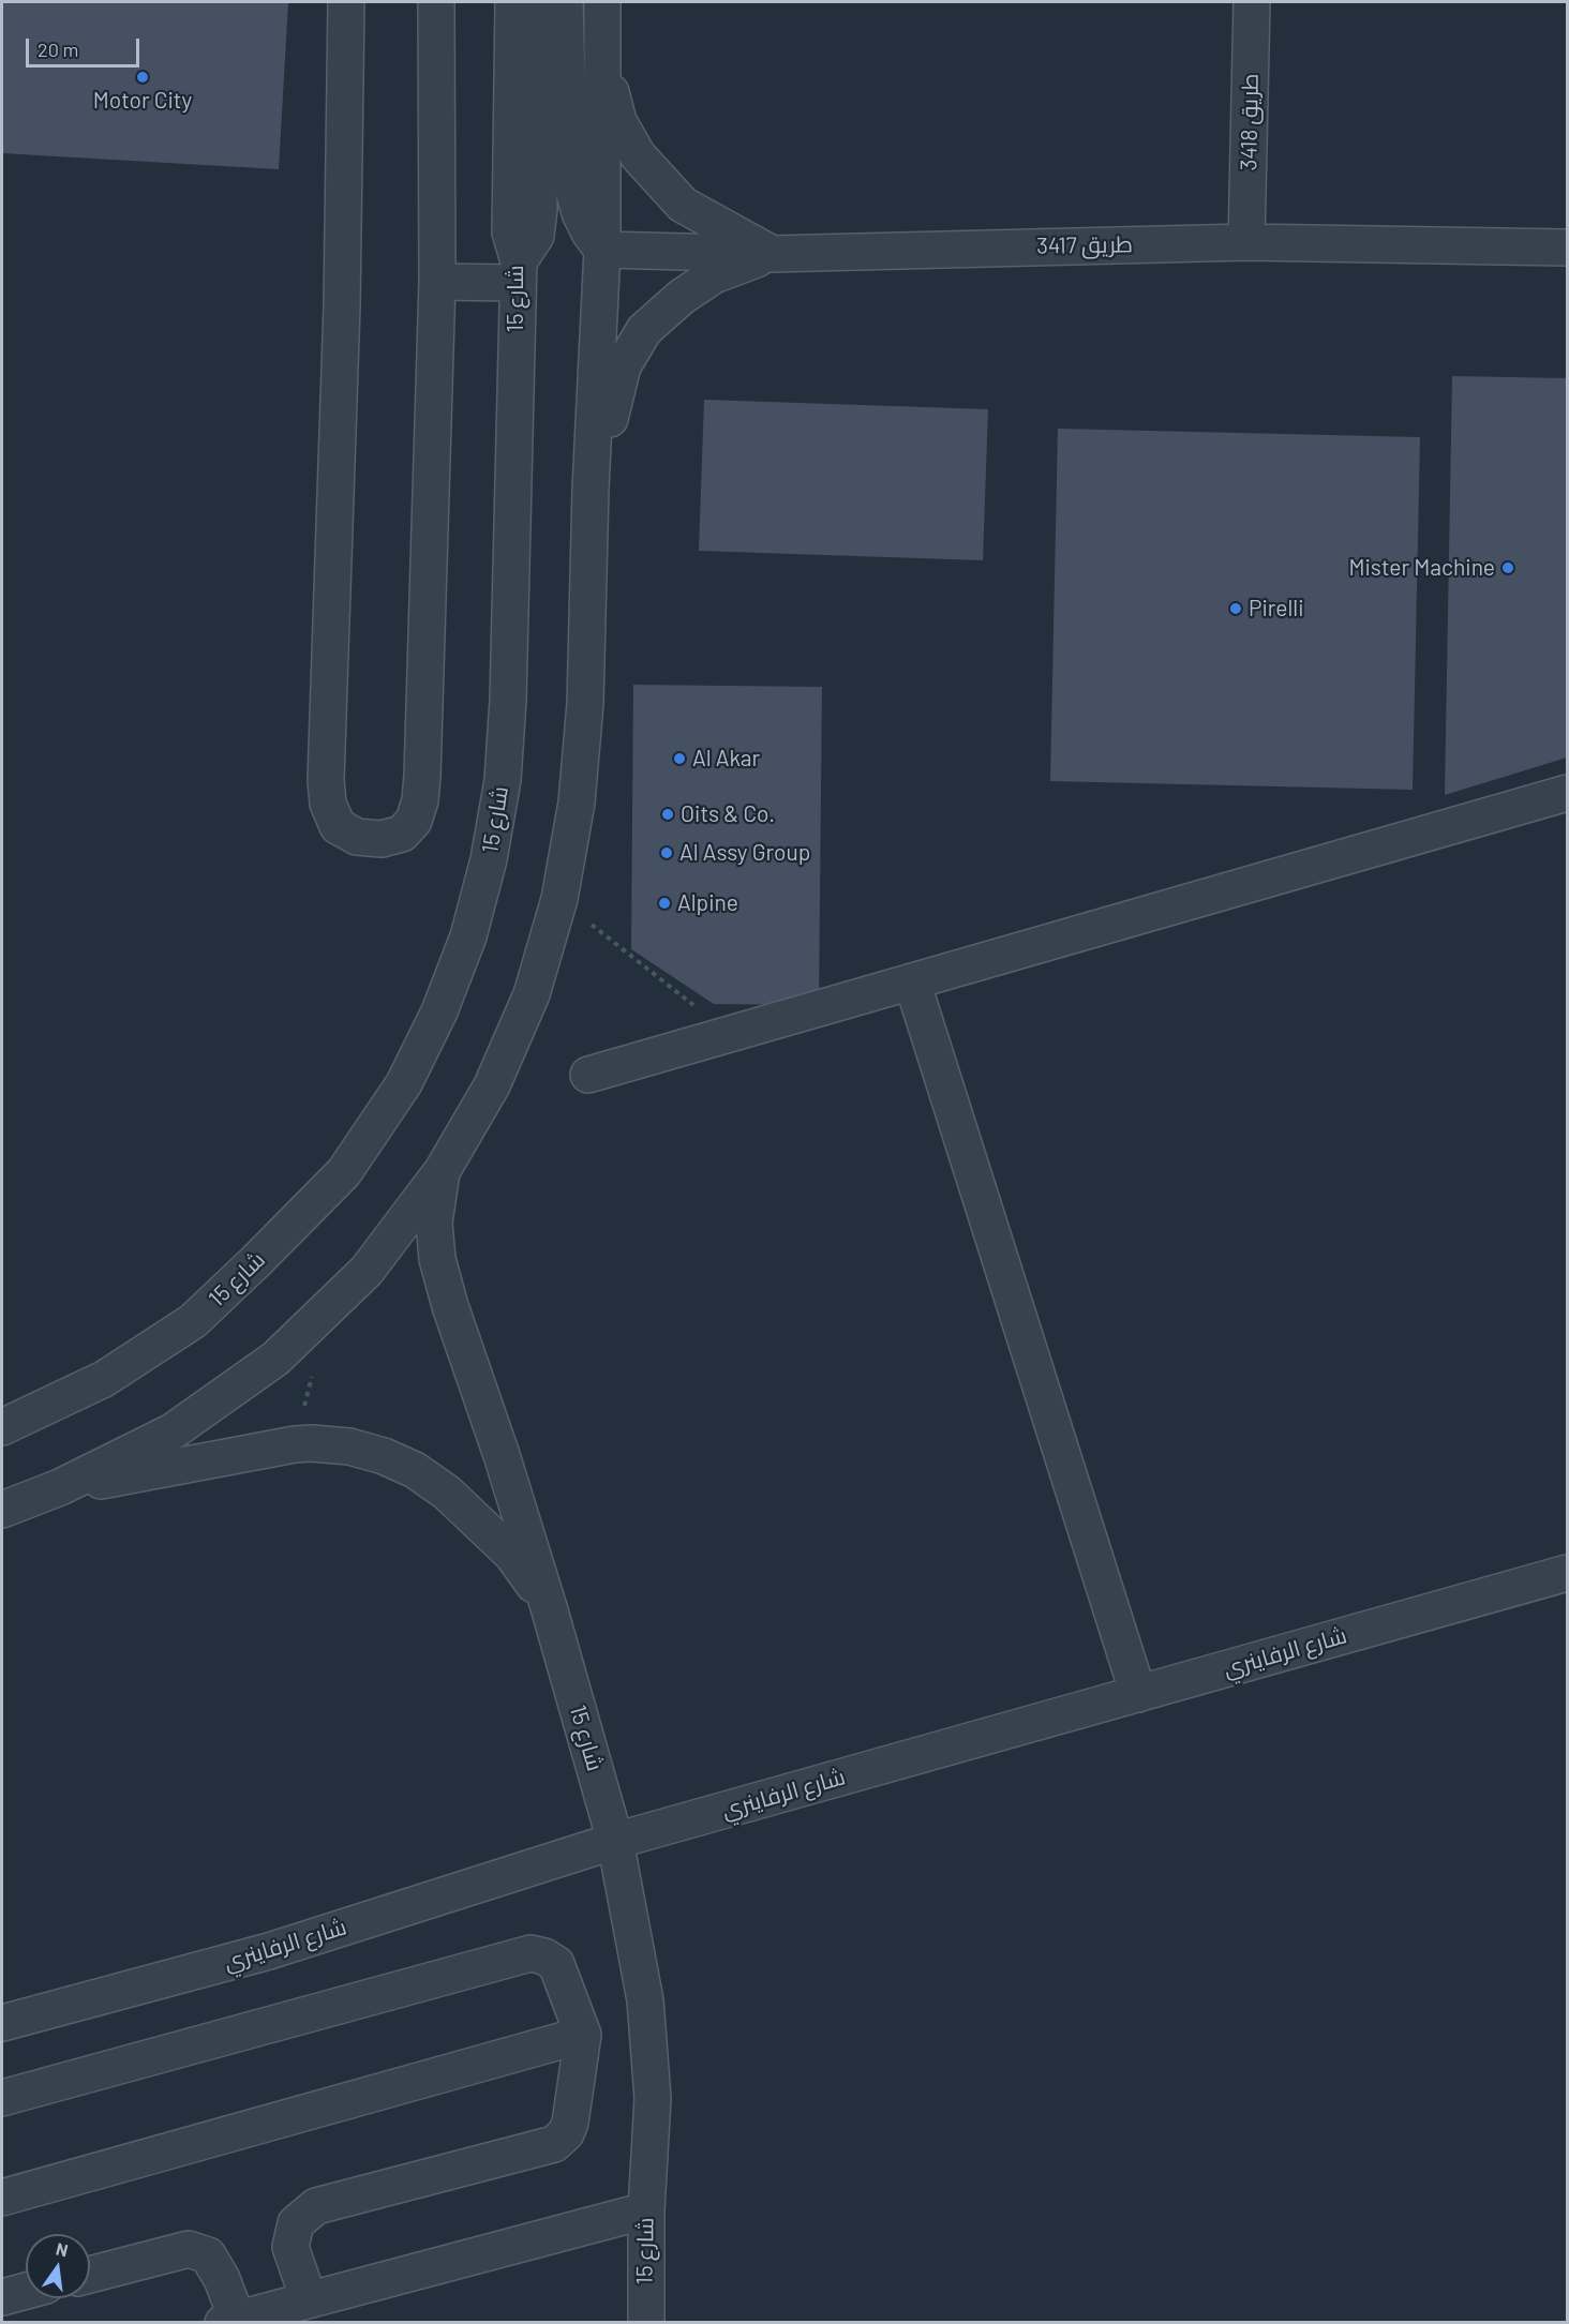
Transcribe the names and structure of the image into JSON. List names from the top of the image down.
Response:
{
  "streets": {
    "street": [
      "طريق 3418",
      "طريق 3417",
      "شارع 15",
      "شارع الرفاينري"
    ]
  },
  "crossings": [
    ["طريق 3418", "طريق 3417"],
    ["طريق 3417", "شارع 15"],
    ["شارع 15", "شارع الرفاينري"]
  ],
  "places": [
    "Motor City",
    "Mister Machine",
    "Pirelli",
    "Al Akar",
    "Oits & Co.",
    "Al Assy Group",
    "Alpine"
  ],
  "scale_bar": "20 m",
  "north": "top"
}
